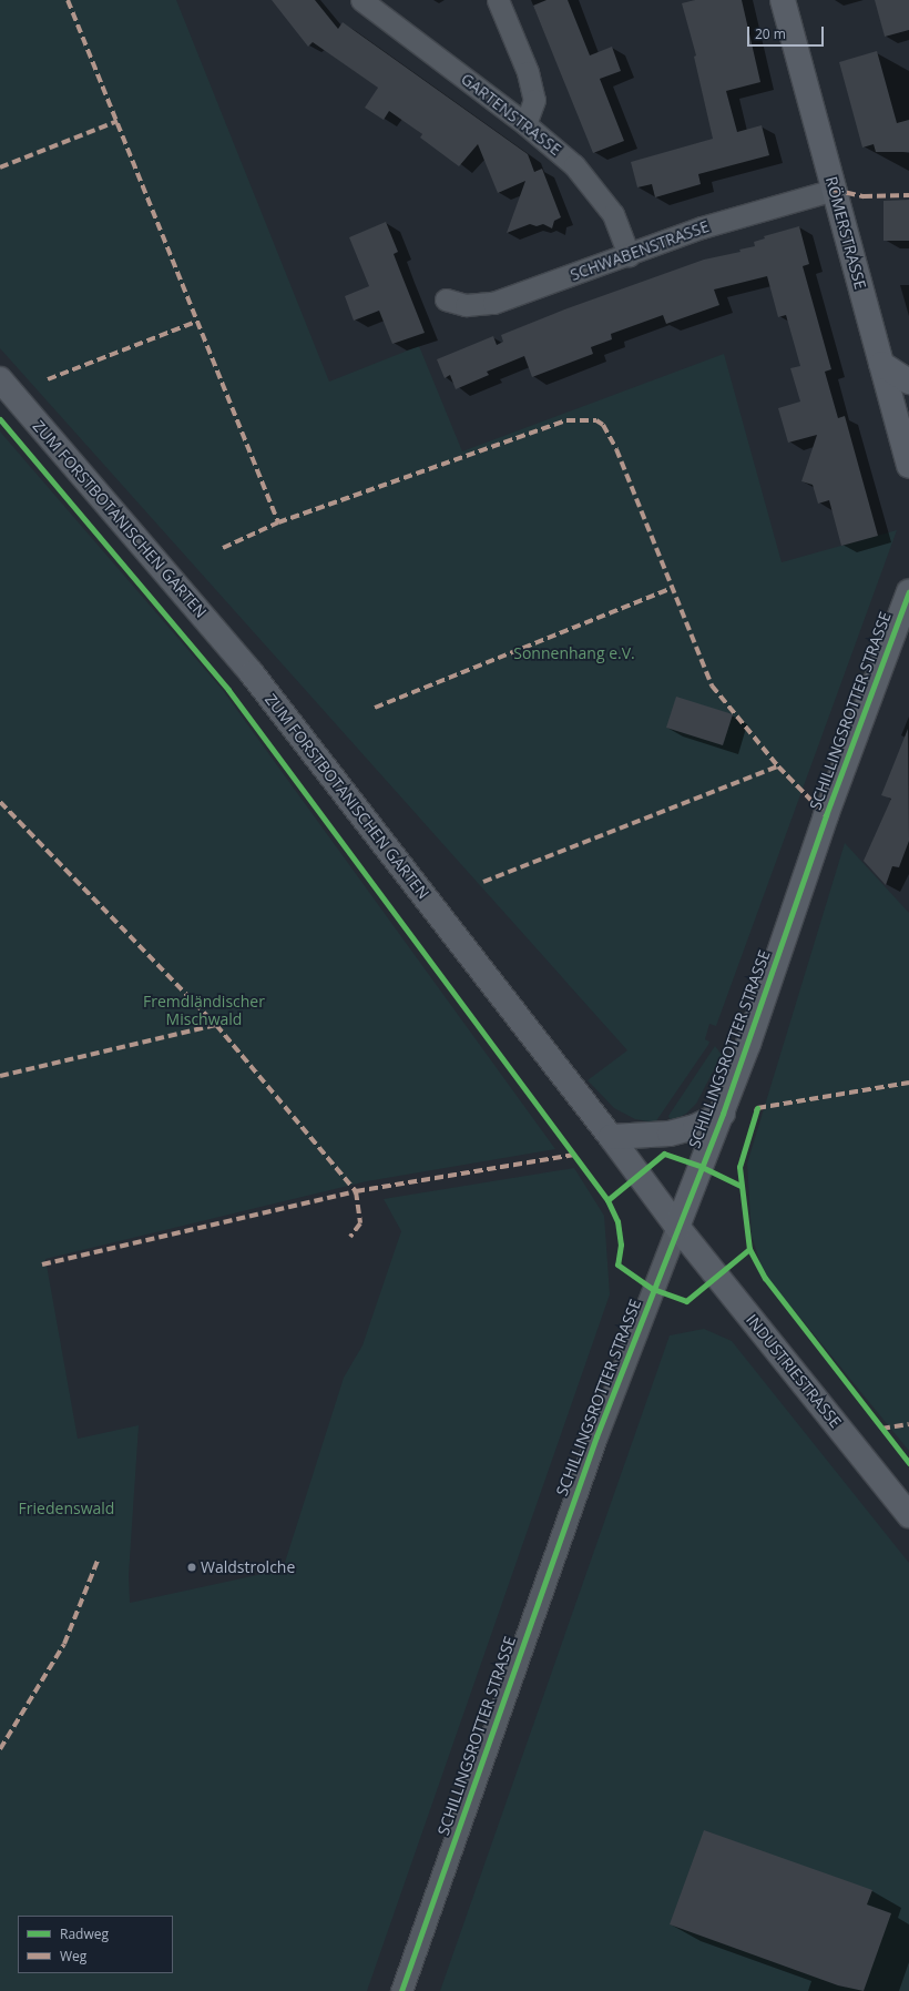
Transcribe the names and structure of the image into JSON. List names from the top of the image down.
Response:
{
  "streets": {
    "main road": [
      "RÖMERSTRASSE",
      "ZUM FORSTBOTANISCHEN GARTEN",
      "SCHILLINGSROTTER STRASSE",
      "INDUSTRIESTRASSE"
    ],
    "street": ["GARTENSTRASSE", "SCHWABENSTRASSE"]
  },
  "crossings": [
    ["GARTENSTRASSE", "SCHWABENSTRASSE"],
    ["RÖMERSTRASSE", "SCHWABENSTRASSE"],
    ["ZUM FORSTBOTANISCHEN GARTEN", "SCHILLINGSROTTER STRASSE"],
    ["ZUM FORSTBOTANISCHEN GARTEN", "INDUSTRIESTRASSE"],
    ["SCHILLINGSROTTER STRASSE", "INDUSTRIESTRASSE"]
  ],
  "parks": ["Sonnenhang e.V.", "Fremdländischer Mischwald", "Friedenswald"],
  "places": ["Waldstrolche"],
  "legend": ["Radweg", "Weg"],
  "scale_bar": "20 m"
}
